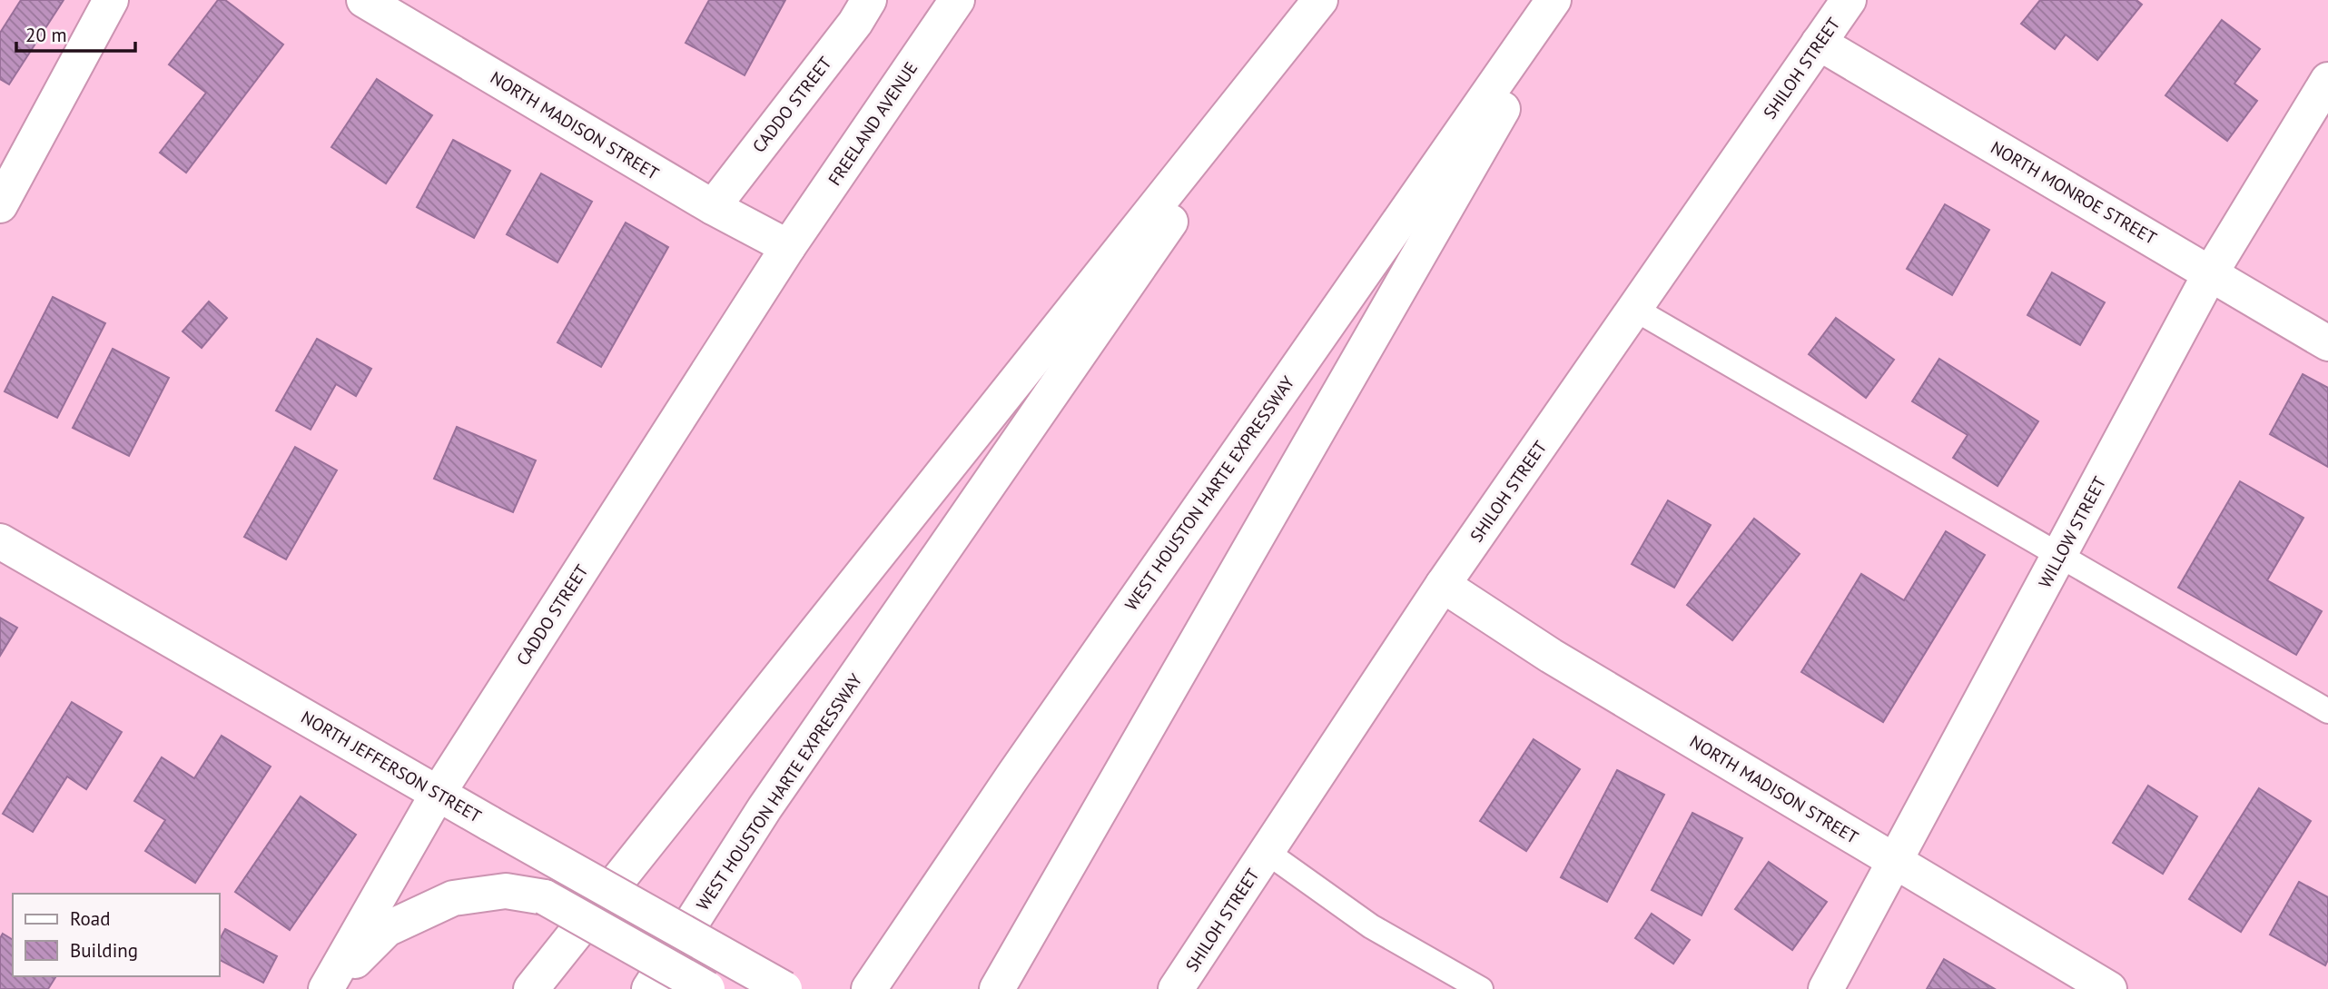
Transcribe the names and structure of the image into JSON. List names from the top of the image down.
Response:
{
  "streets": {
    "main road": [
      "SHILOH STREET",
      "CADDO STREET",
      "FREELAND AVENUE",
      "NORTH MADISON STREET",
      "NORTH MONROE STREET",
      "WEST HOUSTON HARTE EXPRESSWAY",
      "WILLOW STREET",
      "NORTH JEFFERSON STREET"
    ]
  },
  "crossings": [
    ["SHILOH STREET", "NORTH MADISON STREET"],
    ["SHILOH STREET", "NORTH MONROE STREET"],
    ["CADDO STREET", "FREELAND AVENUE"],
    ["CADDO STREET", "NORTH MADISON STREET"],
    ["CADDO STREET", "NORTH JEFFERSON STREET"],
    ["FREELAND AVENUE", "NORTH MADISON STREET"],
    ["NORTH MADISON STREET", "WILLOW STREET"],
    ["NORTH MONROE STREET", "WILLOW STREET"]
  ],
  "legend": ["Road", "Building"],
  "scale_bar": "20 m"
}
